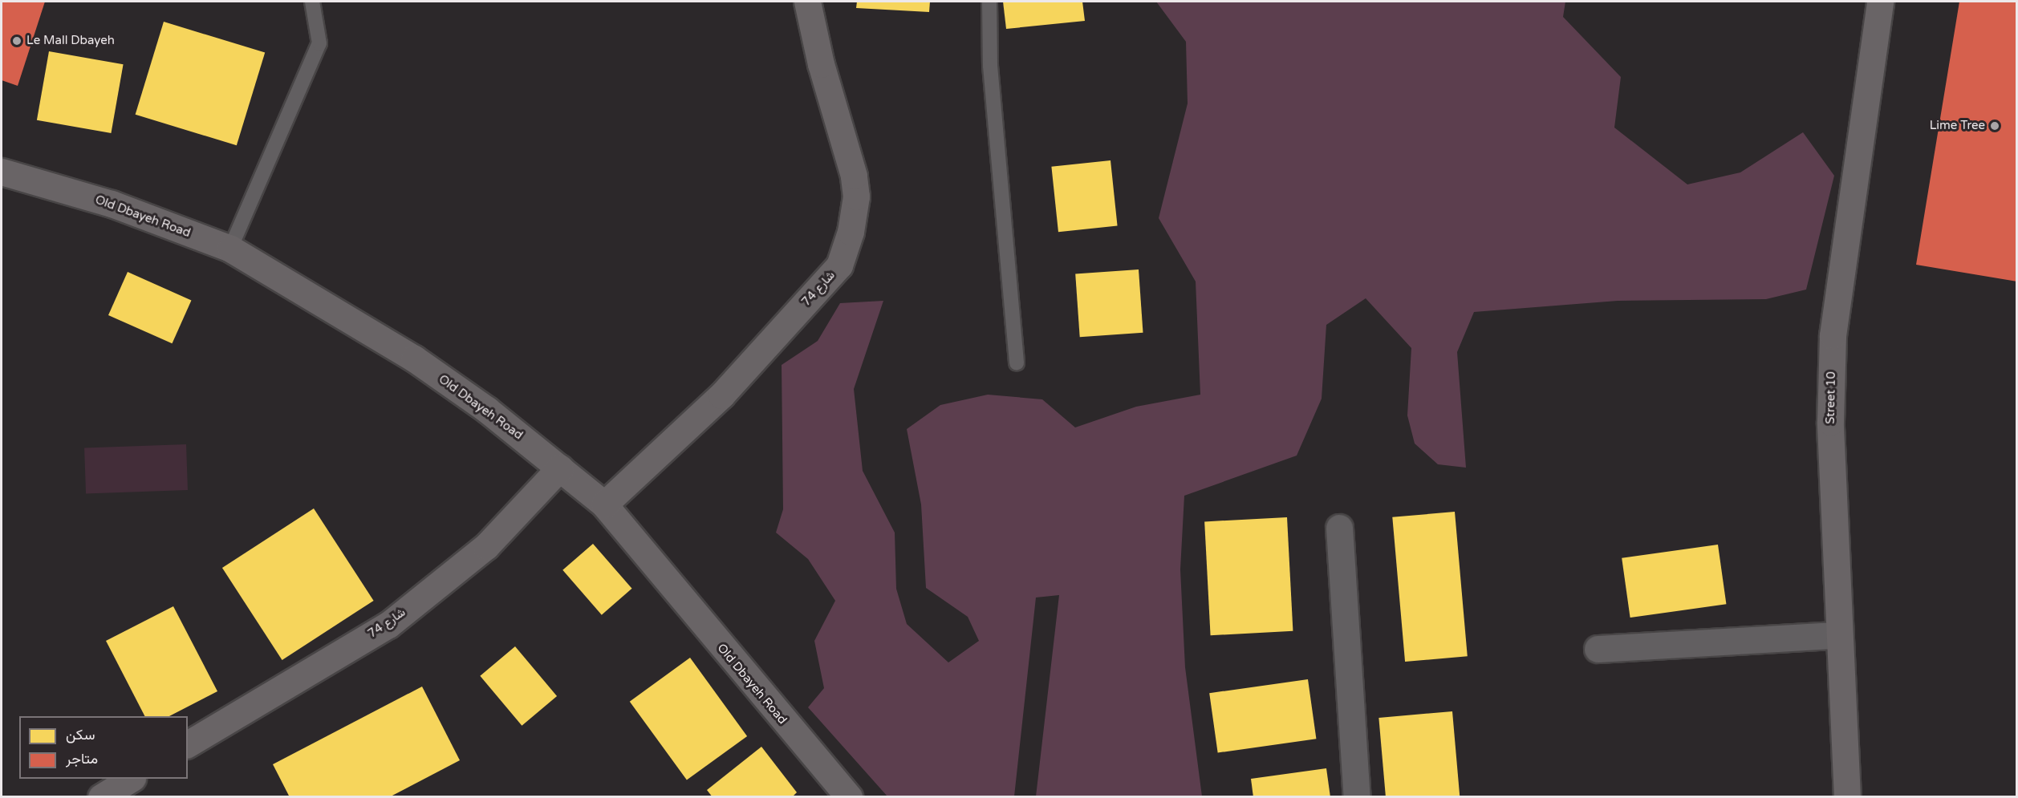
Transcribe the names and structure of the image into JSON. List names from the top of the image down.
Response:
{
  "streets": {
    "street": ["Old Dbayeh Road", "شارع 74", "Street 10"]
  },
  "crossings": [
    ["Old Dbayeh Road", "شارع 74"]
  ],
  "places": ["Le Mall Dbayeh", "Lime Tree"],
  "legend": ["سكن", "متاجر"]
}
